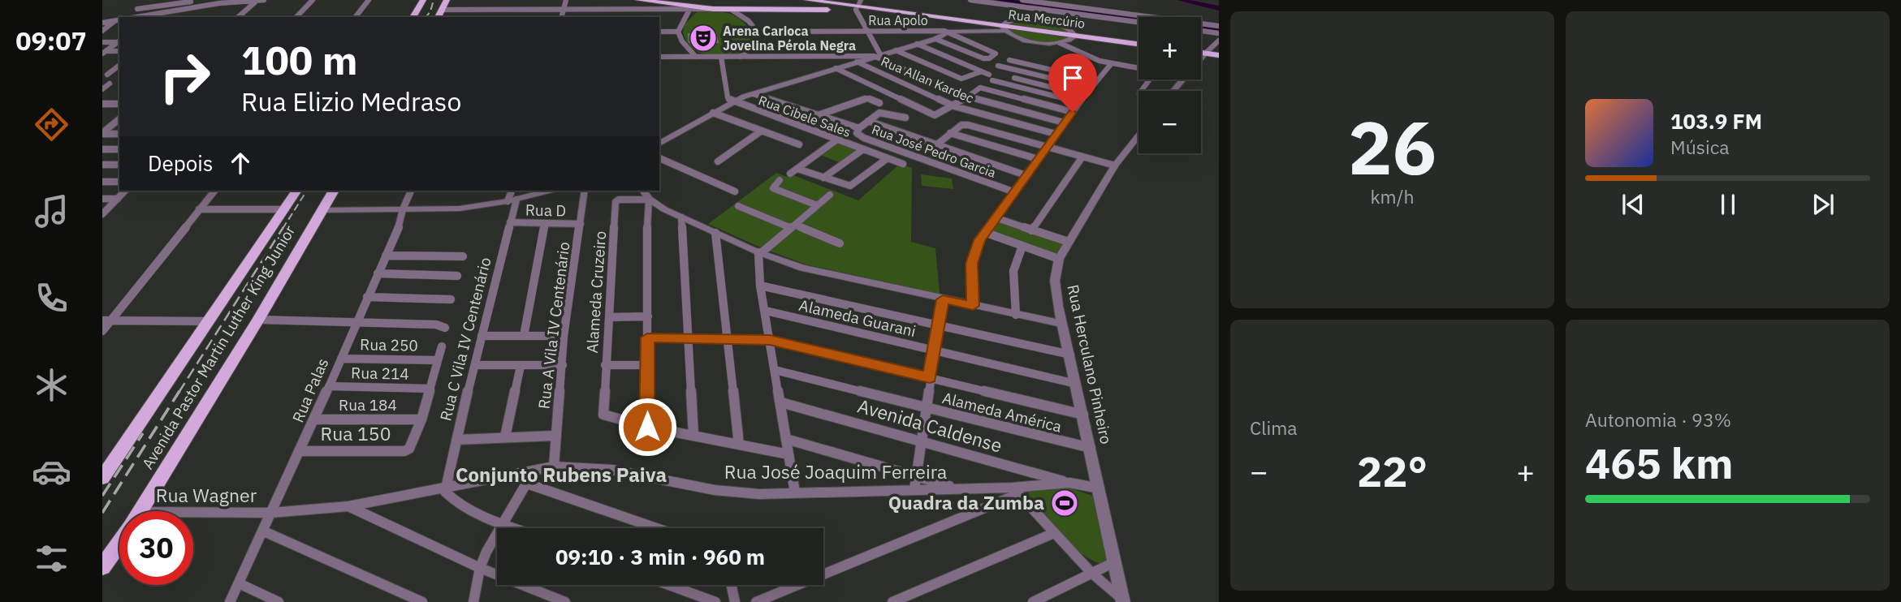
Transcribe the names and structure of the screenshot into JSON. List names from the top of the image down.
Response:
{
  "streets": {
    "main road": ["Rua Mercúrio", "Avenida Pastor Martin Luther King Junior"],
    "street": [
      "Rua Apolo",
      "Rua Allan Kardec",
      "Rua Cibele Sales",
      "Rua José Pedro Garcia",
      "Rua D",
      "Alameda Cruzeiro",
      "Alameda Guarani",
      "Rua A Vila IV Centenário",
      "Rua C Vila IV Centenário",
      "Rua 250",
      "Rua Herculano Pinheiro",
      "Rua 214",
      "Rua Palas",
      "Rua 184",
      "Alameda América",
      "Avenida Caldense",
      "Rua 150",
      "Rua José Joaquim Ferreira",
      "Rua Wagner"
    ]
  },
  "crossings": [
    ["Rua Mercúrio", "Rua Apolo"],
    ["Rua Cibele Sales", "Rua José Pedro Garcia"],
    ["Rua D", "Rua A Vila IV Centenário"],
    ["Rua D", "Rua C Vila IV Centenário"],
    ["Alameda Guarani", "Rua Herculano Pinheiro"],
    ["Rua A Vila IV Centenário", "Rua José Joaquim Ferreira"],
    ["Rua C Vila IV Centenário", "Rua José Joaquim Ferreira"],
    ["Rua 250", "Rua 214"],
    ["Rua 250", "Rua Palas"],
    ["Rua 250", "Rua 184"],
    ["Rua 250", "Rua 150"],
    ["Rua Herculano Pinheiro", "Alameda América"],
    ["Rua Herculano Pinheiro", "Rua José Joaquim Ferreira"],
    ["Rua 214", "Rua Palas"],
    ["Rua Palas", "Rua 184"],
    ["Rua Palas", "Rua 150"],
    ["Rua Palas", "Rua José Joaquim Ferreira"],
    ["Rua Palas", "Rua Wagner"],
    ["Avenida Caldense", "Rua José Joaquim Ferreira"],
    ["Rua José Joaquim Ferreira", "Rua Wagner"]
  ],
  "districts": ["Conjunto Rubens Paiva"],
  "places": {
    "theatre": ["Arena Carioca Jovelina Pérola Negra"],
    "sports": ["Quadra da Zumba"]
  },
  "page": {
    "tabs": "09:07",
    "tile": [
      ["26", "km/h"],
      "Clima",
      ["Autonomia · 93%", "465 km"]
    ],
    "map_buttons": ["+", "−"],
    "turn": ["100 m", "Rua Elizio Medraso"],
    "song": ["103.9 FM", "Música"],
    "then": "Depois",
    "heat": ["−", "22°", "+"],
    "limit": "30",
    "trip": "09:10 · 3 min · 960 m"
  }
}
